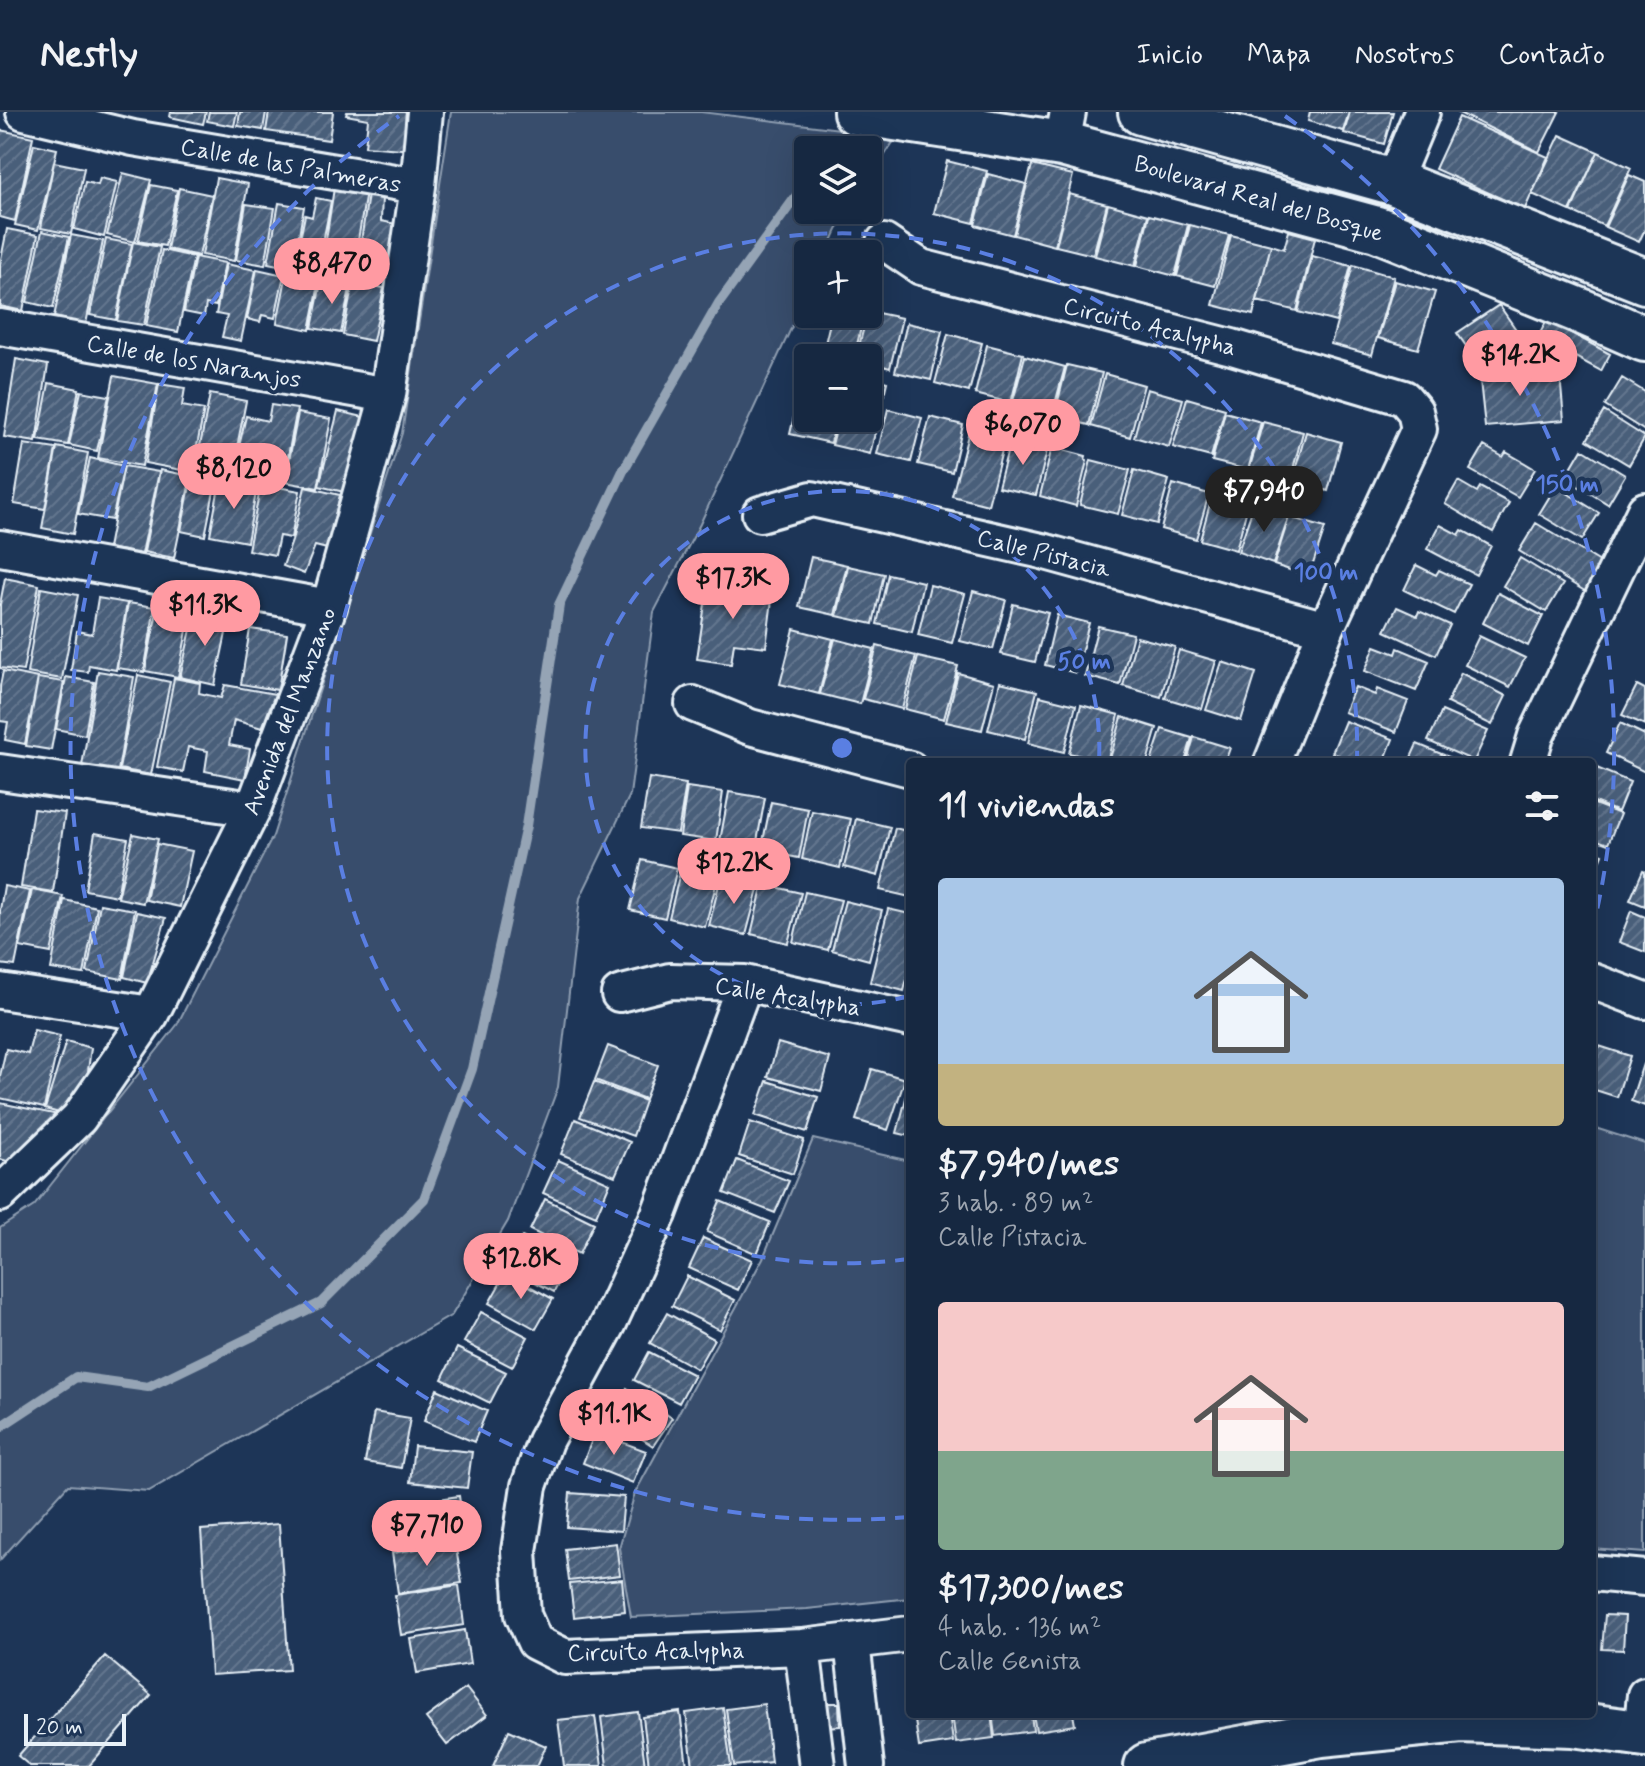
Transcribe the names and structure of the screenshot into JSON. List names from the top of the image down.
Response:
{
  "streets": {
    "street": [
      "Calle de las Palmeras",
      "Boulevard Real del Bosque",
      "Circuito Acalypha",
      "Calle de los Naranjos",
      "Calle Pistacia",
      "Avenida del Manzano",
      "Calle Acalypha"
    ]
  },
  "crossings": [
    ["Calle de las Palmeras", "Avenida del Manzano"],
    ["Circuito Acalypha", "Calle Pistacia"],
    ["Circuito Acalypha", "Calle Acalypha"],
    ["Calle de los Naranjos", "Avenida del Manzano"]
  ],
  "scale_bar": "20 m",
  "page": {
    "header": "Nestly",
    "nav": [
      "Inicio",
      "Mapa",
      "Nosotros",
      "Contacto"
    ],
    "map_buttons": ["+", "−"],
    "price": [
      "$8,470",
      "$14.2K",
      "$6,070",
      "$8,120",
      "$7,940",
      "$17.3K",
      "$11.3K",
      "$12.2K",
      "$12.8K",
      "$11.1K",
      "$7,710"
    ],
    "heading": "11 viviendas",
    "list": [
      {
        "name": "$7,940/mes",
        "note": "3 hab. · 89 m² · Calle Pistacia"
      },
      {
        "name": "$17,300/mes",
        "note": "4 hab. · 136 m² · Calle Genista"
      }
    ],
    "scale": "20 m"
  },
  "rings": ["150 m", "100 m", "50 m"]
}
